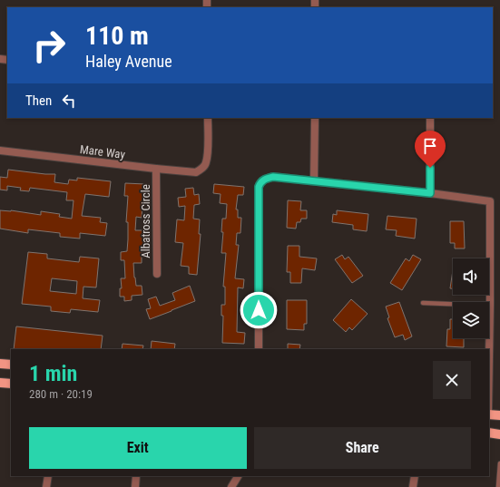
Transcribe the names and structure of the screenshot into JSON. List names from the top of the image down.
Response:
{
  "streets": {
    "street": ["Mare Way", "Albatross Circle"]
  },
  "crossings": [
    ["Mare Way", "Albatross Circle"]
  ],
  "page": {
    "turn": ["110 m", "Haley Avenue"],
    "then": "Then",
    "heading": ["1 min", "280 m · 20:19"],
    "buttons": ["Exit", "Share"]
  }
}
